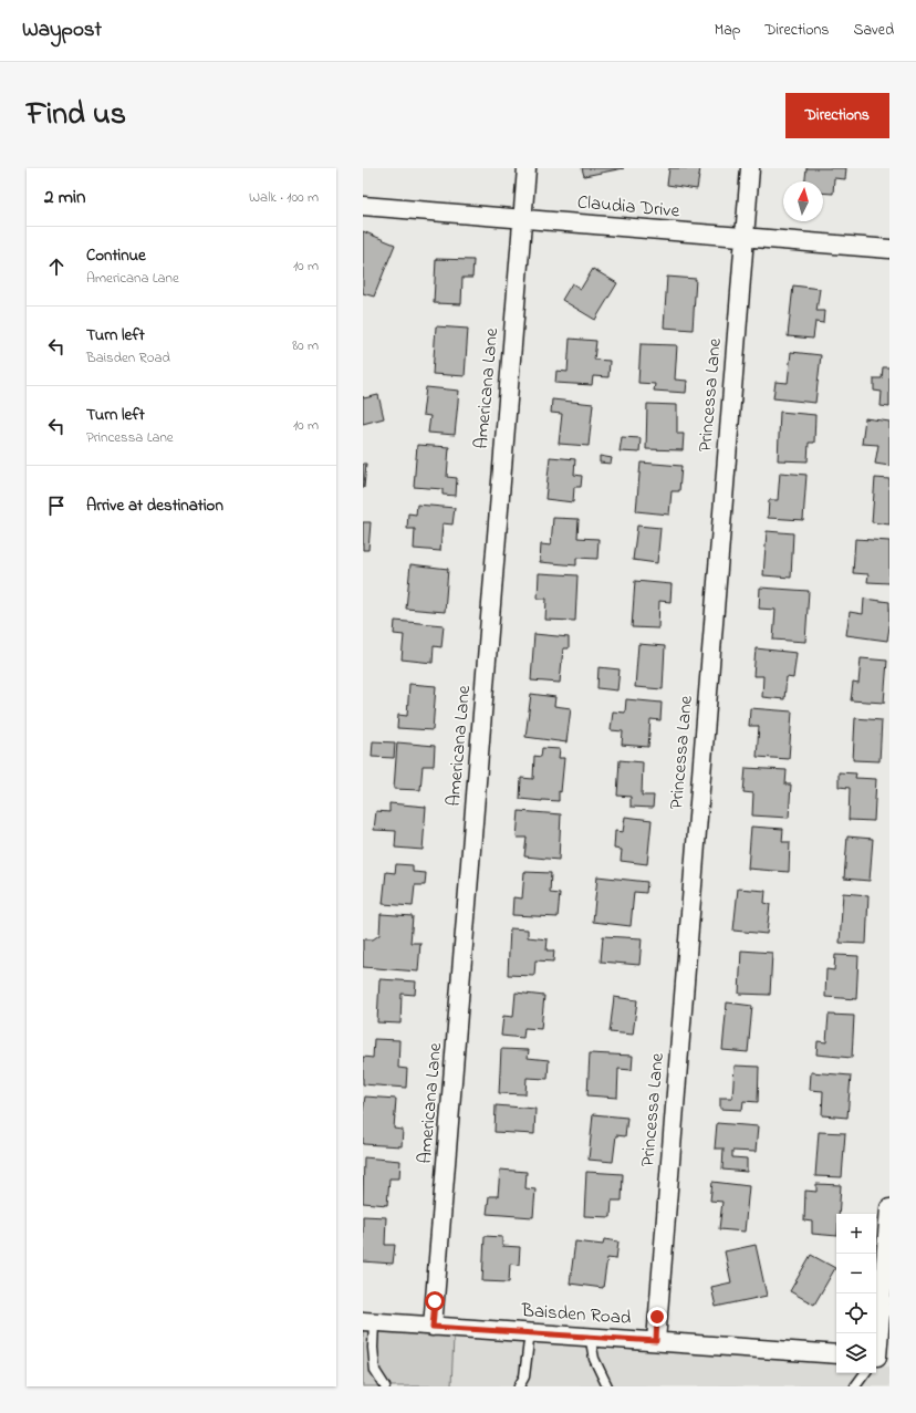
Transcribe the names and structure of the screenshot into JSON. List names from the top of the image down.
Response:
{
  "streets": {
    "street": [
      "Claudia Drive",
      "Americana Lane",
      "Princessa Lane",
      "Baisden Road"
    ]
  },
  "crossings": [
    ["Claudia Drive", "Americana Lane"],
    ["Claudia Drive", "Princessa Lane"],
    ["Americana Lane", "Baisden Road"],
    ["Princessa Lane", "Baisden Road"]
  ],
  "north": "top",
  "page": {
    "header": "Waypost",
    "nav": ["Map", "Directions", "Saved"],
    "title": "Find us",
    "buttons": "Directions",
    "heading": ["2 min", "Walk · 100 m"],
    "list": [
      ["Continue", "Americana Lane", "10 m"],
      ["Turn left", "Baisden Road", "80 m"],
      ["Turn left", "Princessa Lane", "10 m"],
      "Arrive at destination"
    ],
    "map_buttons": ["+", "−"]
  }
}
